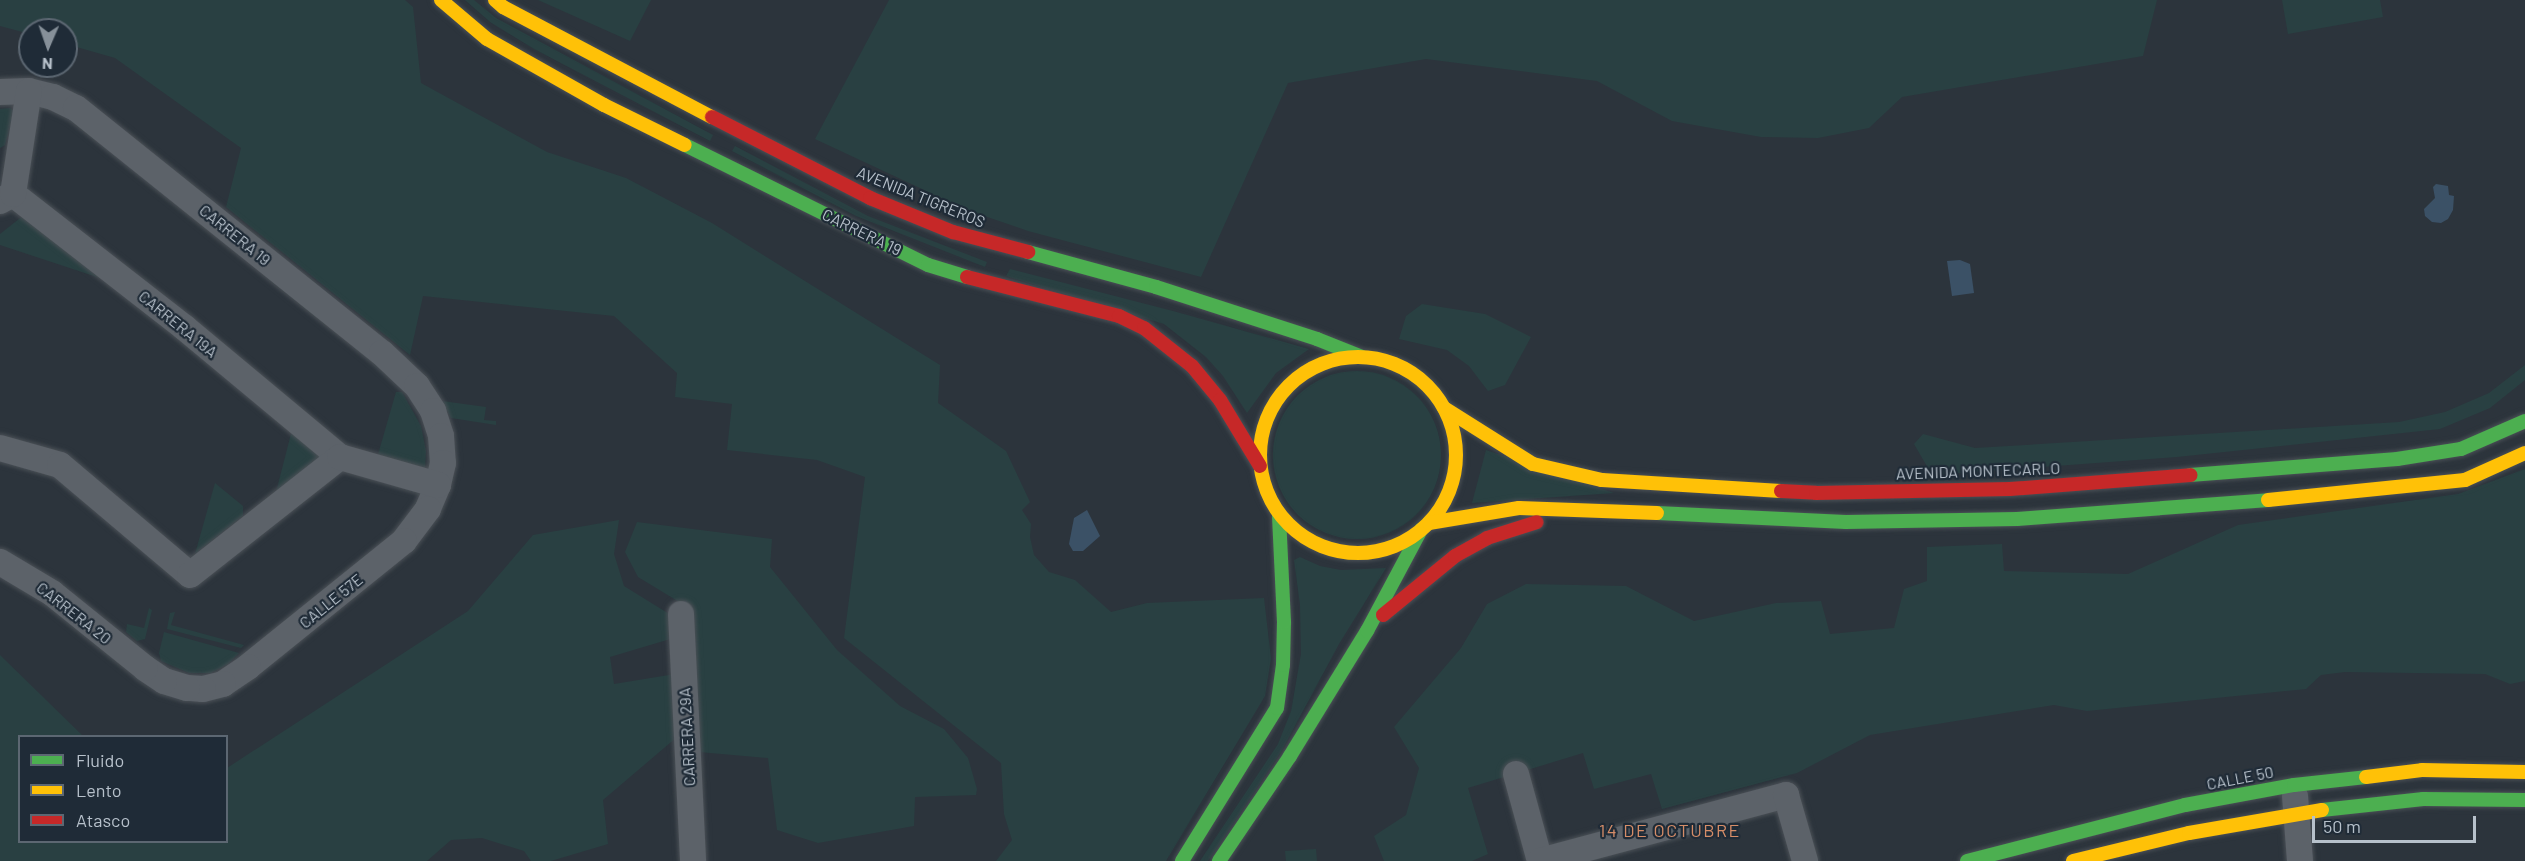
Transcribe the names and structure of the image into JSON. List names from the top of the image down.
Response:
{
  "streets": {
    "main road": [
      "AVENIDA TIGREROS",
      "CARRERA 19",
      "AVENIDA MONTECARLO",
      "CALLE 50"
    ],
    "street": [
      "CARRERA 19A",
      "CALLE 57E",
      "CARRERA 20",
      "CARRERA 29A"
    ]
  },
  "crossings": [
    ["AVENIDA TIGREROS", "CARRERA 19"],
    ["AVENIDA TIGREROS", "AVENIDA MONTECARLO"],
    ["CARRERA 19", "AVENIDA MONTECARLO"],
    ["CARRERA 19", "CALLE 57E"],
    ["CALLE 57E", "CARRERA 20"]
  ],
  "districts": ["14 DE OCTUBRE"],
  "legend": ["Fluido", "Lento", "Atasco"],
  "scale_bar": "50 m",
  "north": "bottom"
}
